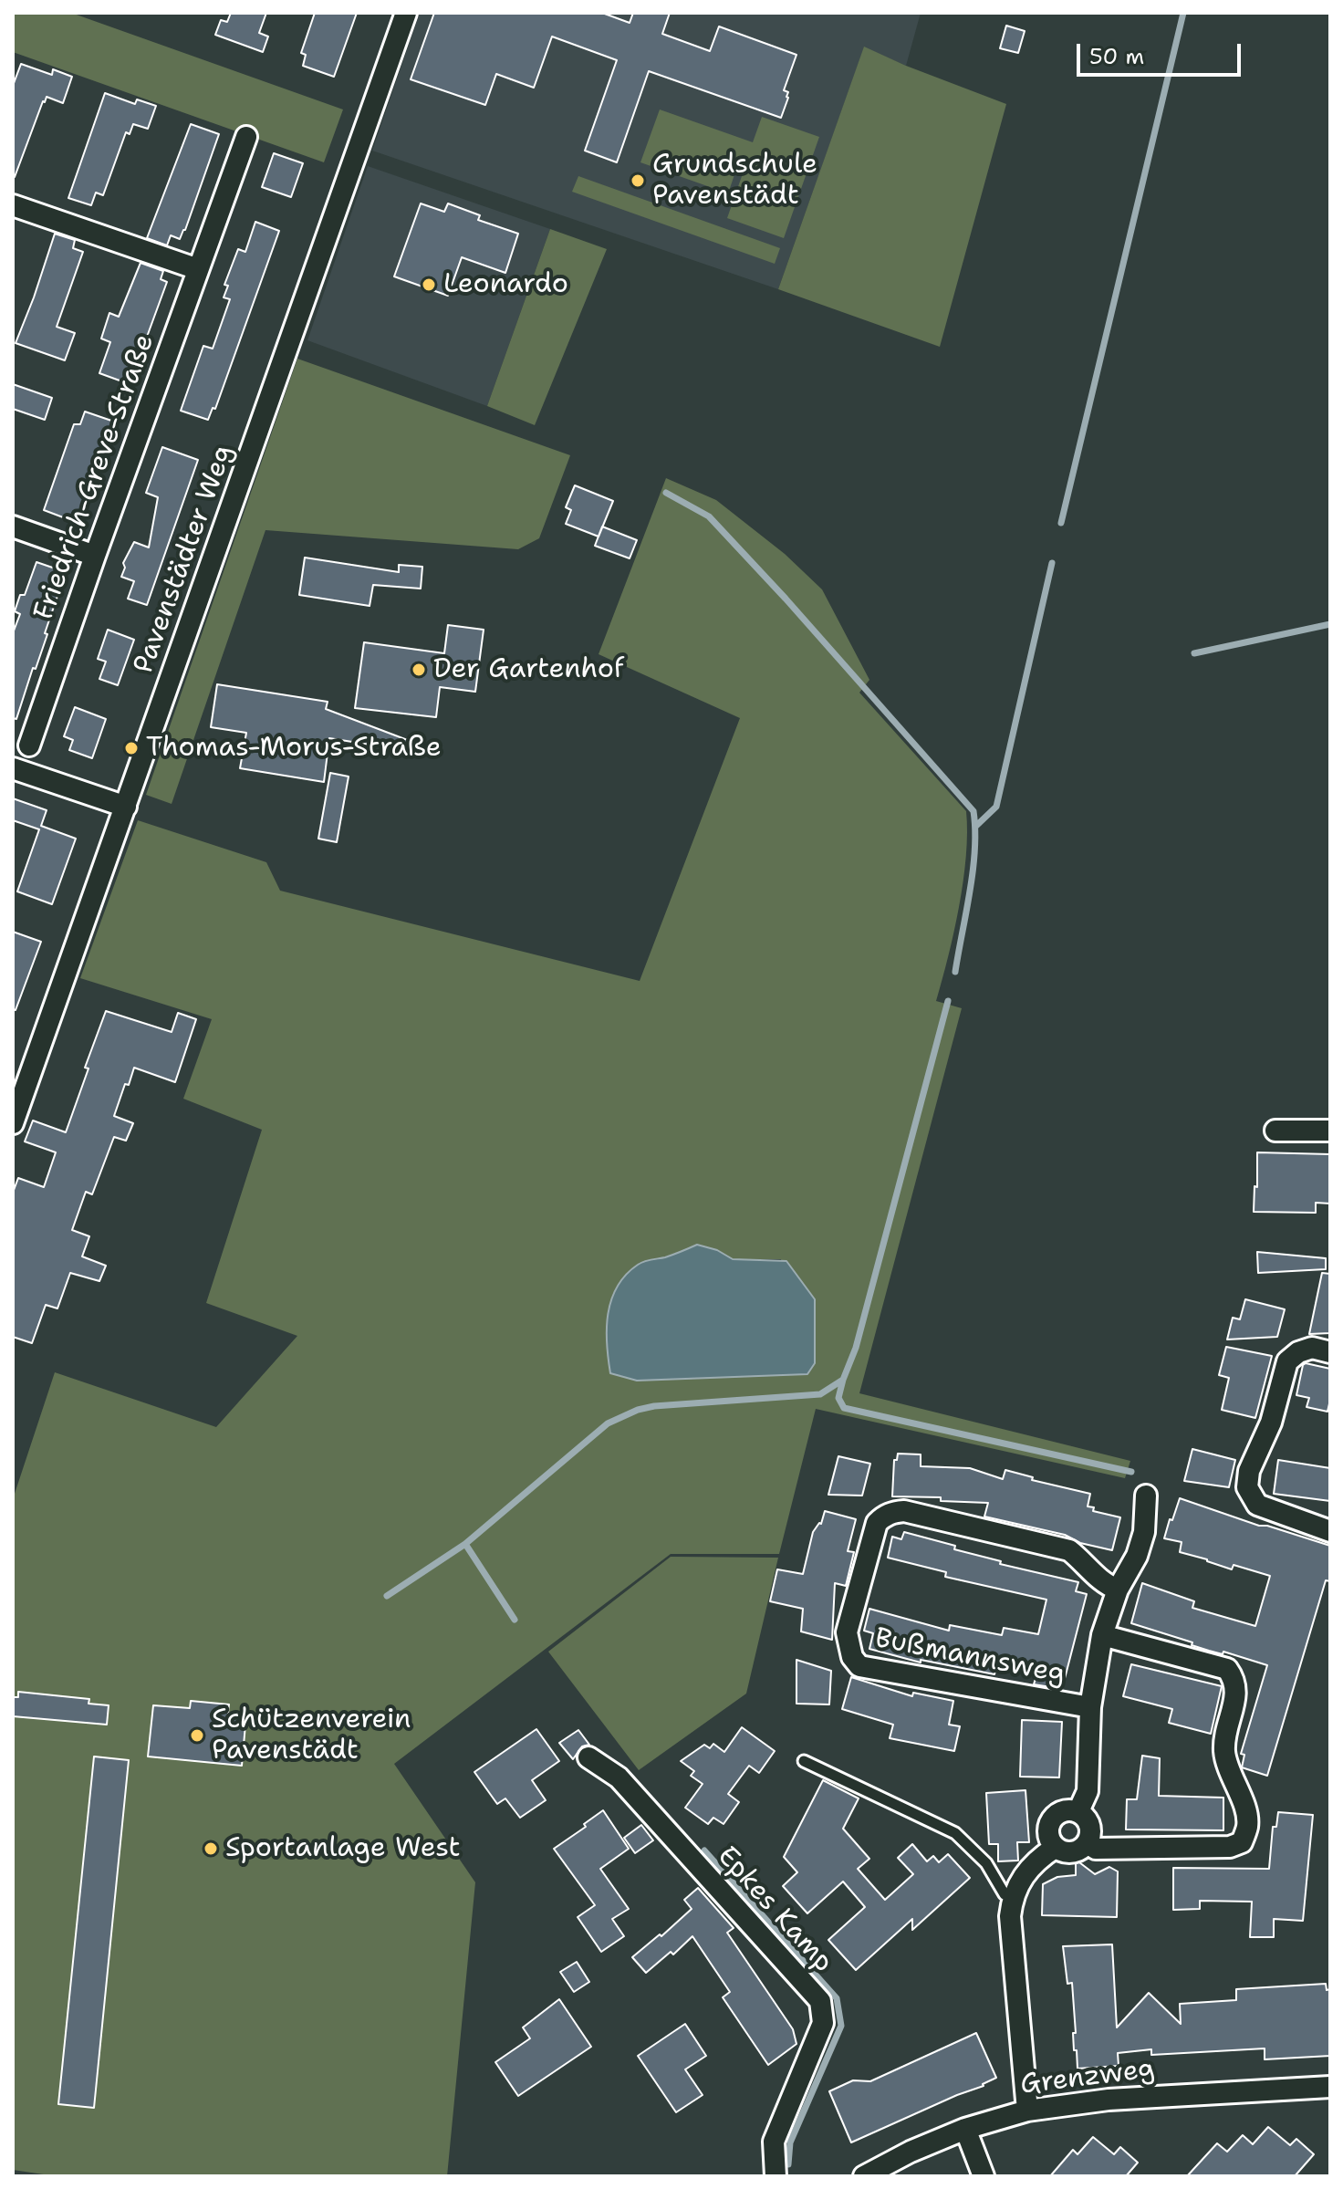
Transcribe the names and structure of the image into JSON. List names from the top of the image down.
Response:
{
  "streets": {
    "street": [
      "Friedrich-Greve-Straße",
      "Pavenstädter Weg",
      "Bußmannsweg",
      "Epkes Kamp",
      "Grenzweg"
    ]
  },
  "places": [
    "Grundschule Pavenstädt",
    "Leonardo",
    "Der Gartenhof",
    "Thomas-Morus-Straße",
    "Schützenverein Pavenstädt",
    "Sportanlage West"
  ],
  "scale_bar": "50 m"
}
